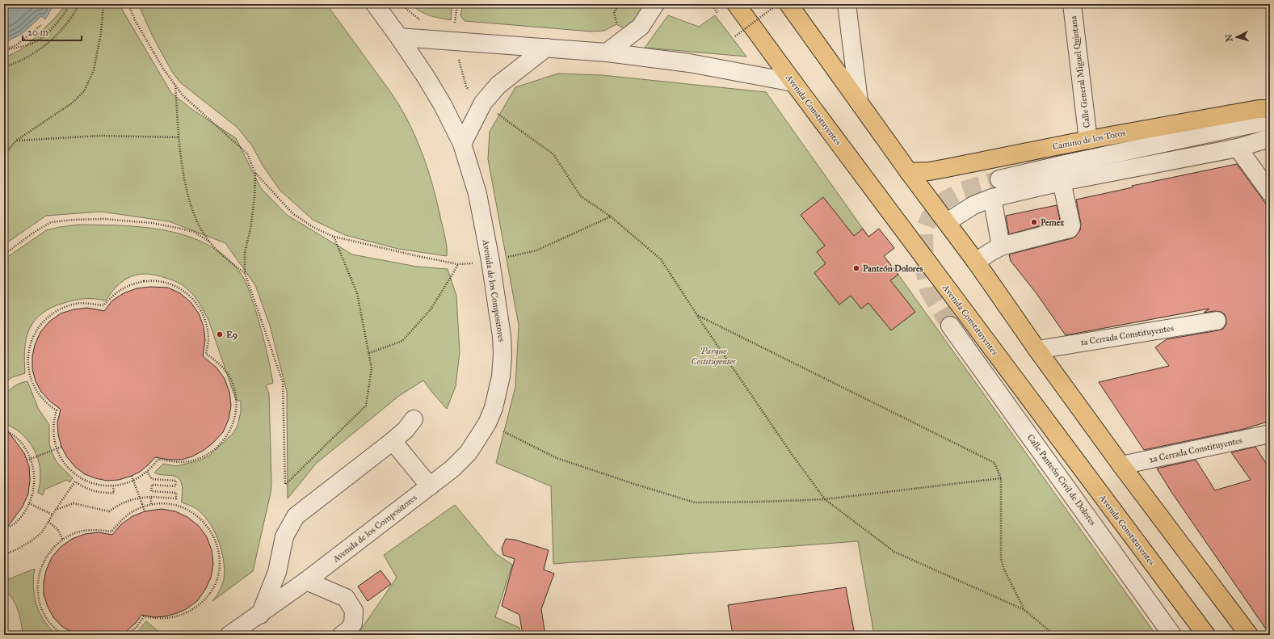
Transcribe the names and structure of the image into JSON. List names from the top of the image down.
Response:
{
  "streets": {
    "main road": ["Avenida Constituyentes", "Camino de los Toros"],
    "street": [
      "Calle General Miguel Quintana",
      "Avenida de los Compositores",
      "1a Cerrada Constituyentes",
      "2a Cerrada Constituyentes",
      "Calle Panteón Civil de Dolores"
    ]
  },
  "crossings": [
    ["Calle General Miguel Quintana", "Camino de los Toros"]
  ],
  "parks": ["Parque Costituyentes"],
  "places": ["Pemex", "Panteón Dolores", "E9"],
  "scale_bar": "20 m",
  "north": "left"
}
